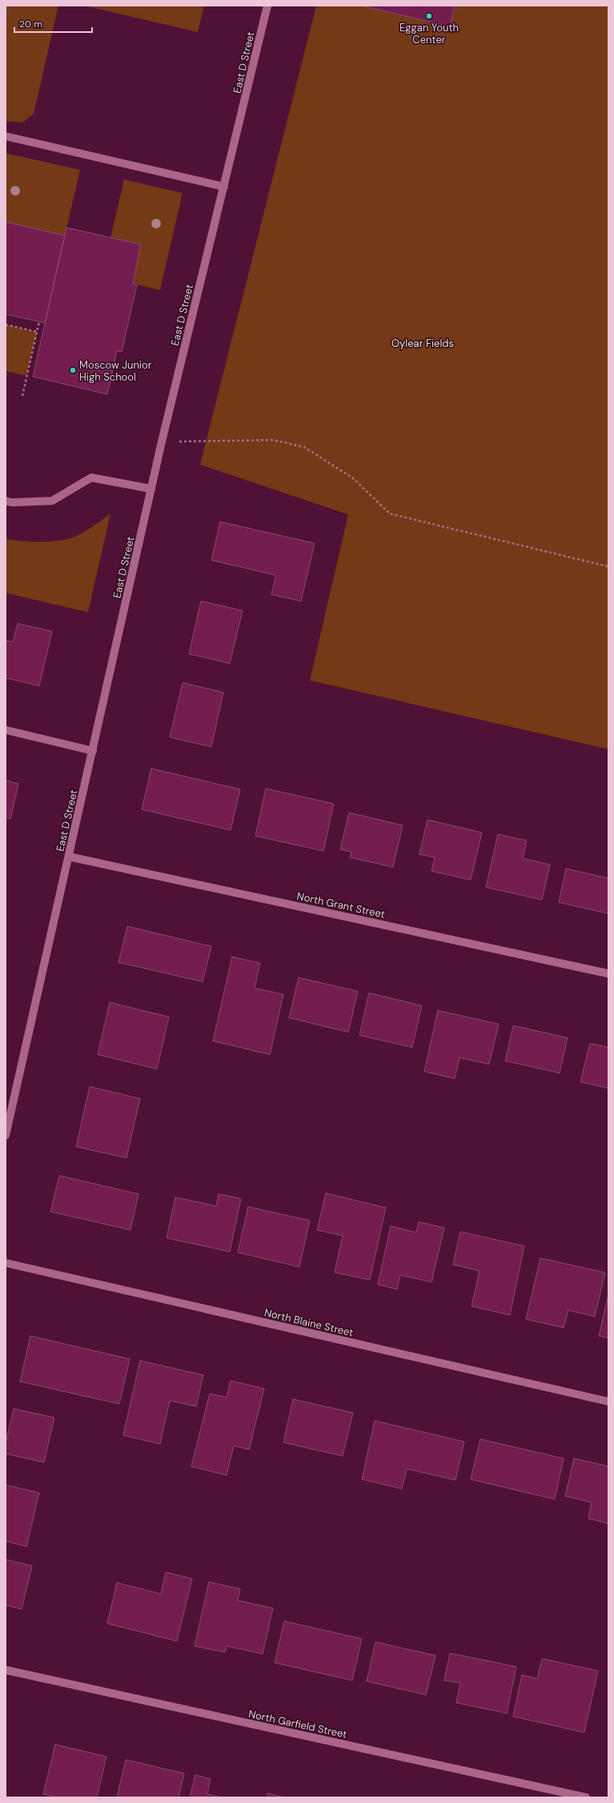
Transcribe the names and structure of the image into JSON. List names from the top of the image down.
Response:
{
  "streets": {
    "street": [
      "East D Street",
      "North Grant Street",
      "North Blaine Street",
      "North Garfield Street"
    ]
  },
  "crossings": [
    ["East D Street", "North Grant Street"]
  ],
  "parks": ["Oylear Fields"],
  "places": ["Eggan Youth Center", "Moscow Junior High School"],
  "scale_bar": "20 m"
}
